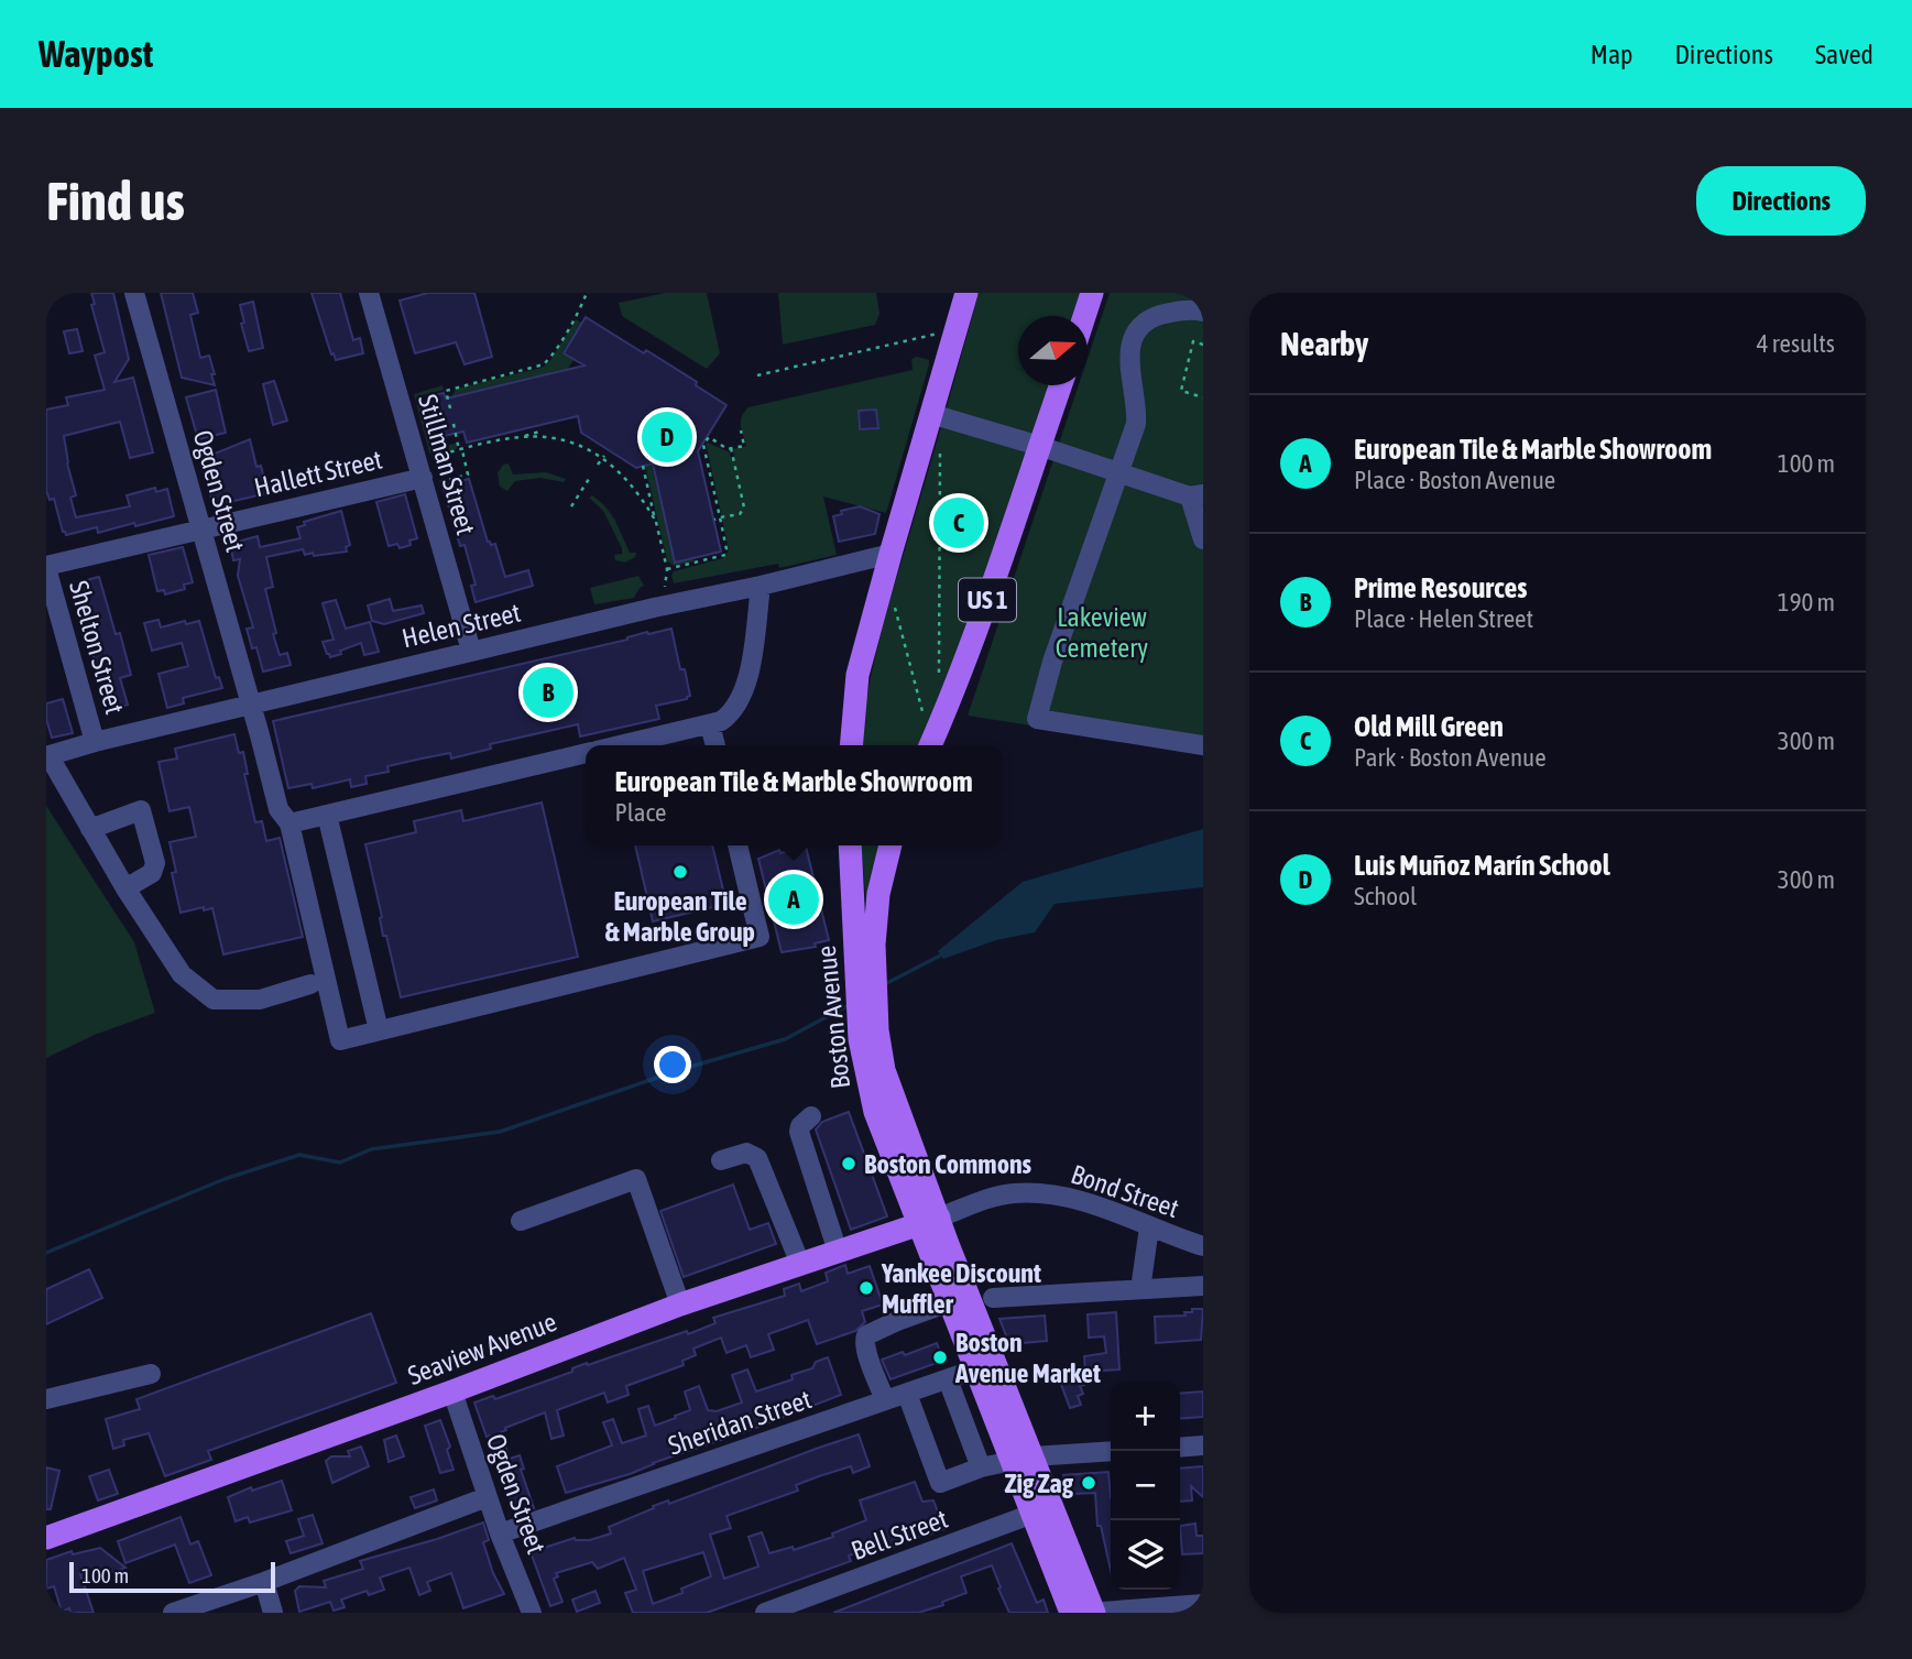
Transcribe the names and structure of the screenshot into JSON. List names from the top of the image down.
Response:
{
  "streets": {
    "main road": ["US 1", "Boston Avenue", "Seaview Avenue"],
    "street": [
      "Stillman Street",
      "Hallett Street",
      "Ogden Street",
      "Helen Street",
      "Shelton Street",
      "Bond Street",
      "Sheridan Street",
      "Bell Street"
    ]
  },
  "crossings": [
    ["Stillman Street", "Hallett Street"],
    ["Stillman Street", "Helen Street"],
    ["Hallett Street", "Ogden Street"],
    ["Hallett Street", "Shelton Street"],
    ["Ogden Street", "Helen Street"],
    ["Ogden Street", "Seaview Avenue"],
    ["Ogden Street", "Sheridan Street"],
    ["Helen Street", "Shelton Street"],
    ["Boston Avenue", "Bond Street"],
    ["Boston Avenue", "Seaview Avenue"],
    ["Boston Avenue", "Sheridan Street"],
    ["Boston Avenue", "Bell Street"],
    ["Bond Street", "Seaview Avenue"]
  ],
  "parks": ["Lakeview Cemetery"],
  "places": [
    "European Tile & Marble Group",
    "Boston Commons",
    "Yankee Discount Muffler",
    "Boston Avenue Market",
    "Zig Zag"
  ],
  "scale_bar": "100 m",
  "north": "right",
  "page": {
    "header": "Waypost",
    "nav": ["Map", "Directions", "Saved"],
    "buttons": "Directions",
    "title": "Find us",
    "heading": ["Nearby", "4 results"],
    "list": [
      {
        "mark": "A",
        "name": "European Tile & Marble Showroom",
        "note": "Place · Boston Avenue",
        "value": "100 m"
      },
      {
        "mark": "B",
        "name": "Prime Resources",
        "note": "Place · Helen Street",
        "value": "190 m"
      },
      {
        "mark": "C",
        "name": "Old Mill Green",
        "note": "Park · Boston Avenue",
        "value": "300 m"
      },
      {
        "mark": "D",
        "name": "Luis Muñoz Marín School",
        "note": "School",
        "value": "300 m"
      }
    ],
    "pins": [
      "D",
      "C",
      "B",
      "A"
    ],
    "popup": ["European Tile & Marble Showroom", "Place"],
    "map_buttons": ["+", "−"],
    "scale": "100 m"
  }
}
